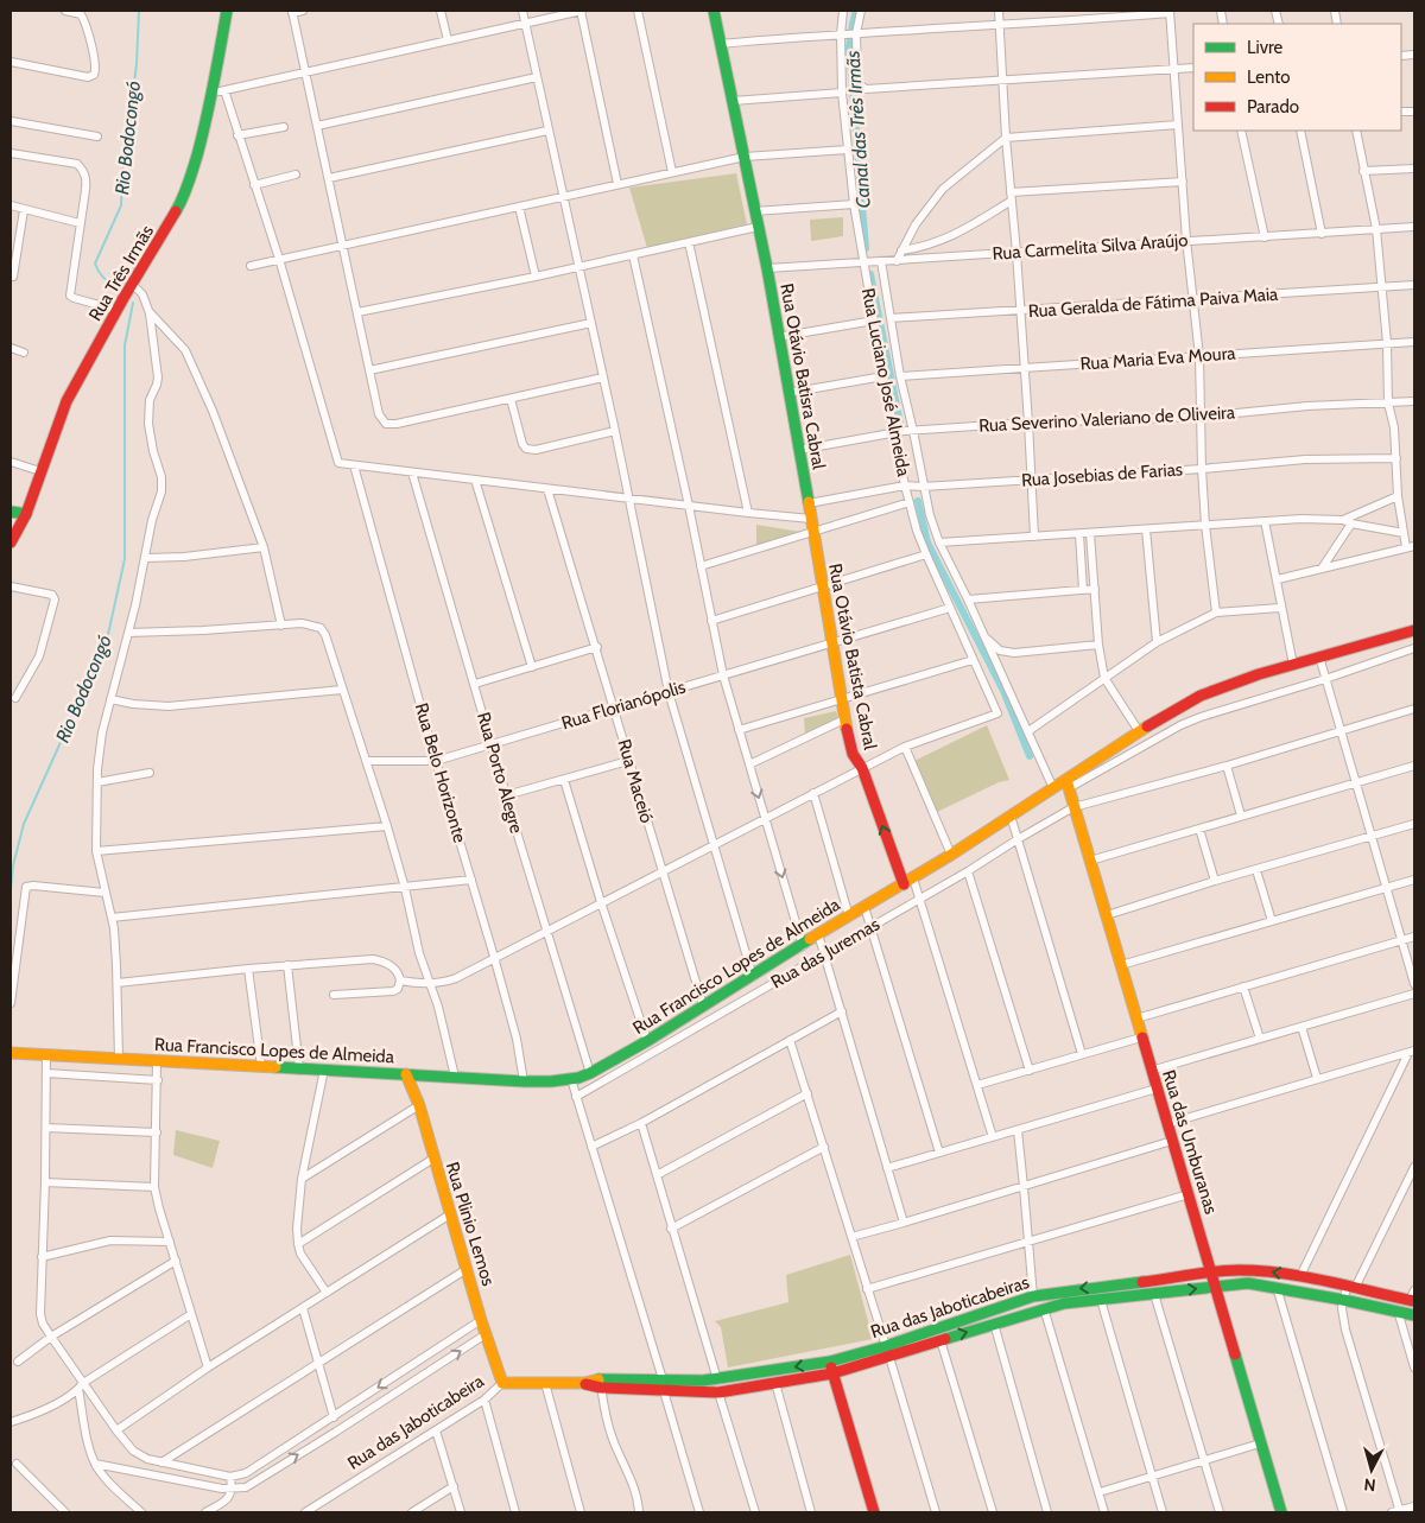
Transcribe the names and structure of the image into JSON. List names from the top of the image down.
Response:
{
  "streets": {
    "street": [
      "Rua Carmelita Silva Araújo",
      "Rua Três Irmãs",
      "Rua Geralda de Fátima Paiva Maia",
      "Rua Maria Eva Moura",
      "Rua Otávio Batisra Cabral",
      "Rua Luciano José Almeida",
      "Rua Severino Valeriano de Oliveira",
      "Rua Josebias de Farias",
      "Rua Otávio Batista Cabral",
      "Rua Florianópolis",
      "Rua Belo Horizonte",
      "Rua Porto Alegre",
      "Rua Maceió",
      "Rua das Juremas",
      "Rua Francisco Lopes de Almeida",
      "Rua das Umburanas",
      "Rua Plinio Lemos",
      "Rua das Jaboticabeiras",
      "Rua das Jaboticabeira"
    ]
  },
  "crossings": [
    ["Rua Carmelita Silva Araújo", "Rua Otávio Batisra Cabral"],
    ["Rua Carmelita Silva Araújo", "Rua Luciano José Almeida"],
    ["Rua Geralda de Fátima Paiva Maia", "Rua Luciano José Almeida"],
    ["Rua Maria Eva Moura", "Rua Luciano José Almeida"],
    ["Rua Otávio Batisra Cabral", "Rua Severino Valeriano de Oliveira"],
    ["Rua Otávio Batisra Cabral", "Rua Josebias de Farias"],
    ["Rua Otávio Batisra Cabral", "Rua Otávio Batista Cabral"],
    ["Rua Luciano José Almeida", "Rua Severino Valeriano de Oliveira"],
    ["Rua Luciano José Almeida", "Rua Josebias de Farias"],
    ["Rua Luciano José Almeida", "Rua Florianópolis"],
    ["Rua Luciano José Almeida", "Rua Francisco Lopes de Almeida"],
    ["Rua Otávio Batista Cabral", "Rua Florianópolis"],
    ["Rua Otávio Batista Cabral", "Rua Francisco Lopes de Almeida"],
    ["Rua Florianópolis", "Rua Belo Horizonte"],
    ["Rua Florianópolis", "Rua Porto Alegre"],
    ["Rua Florianópolis", "Rua Maceió"],
    ["Rua Belo Horizonte", "Rua Francisco Lopes de Almeida"],
    ["Rua Porto Alegre", "Rua Francisco Lopes de Almeida"],
    ["Rua Maceió", "Rua Francisco Lopes de Almeida"],
    ["Rua das Juremas", "Rua das Umburanas"],
    ["Rua Francisco Lopes de Almeida", "Rua das Umburanas"],
    ["Rua Francisco Lopes de Almeida", "Rua Plinio Lemos"],
    ["Rua das Umburanas", "Rua das Jaboticabeiras"],
    ["Rua Plinio Lemos", "Rua das Jaboticabeira"],
    ["Rua das Jaboticabeiras", "Rua das Jaboticabeira"]
  ],
  "water": ["Canal das Três Irmãs", "Rio Bodocongó"],
  "legend": ["Livre", "Lento", "Parado"],
  "north": "bottom"
}
